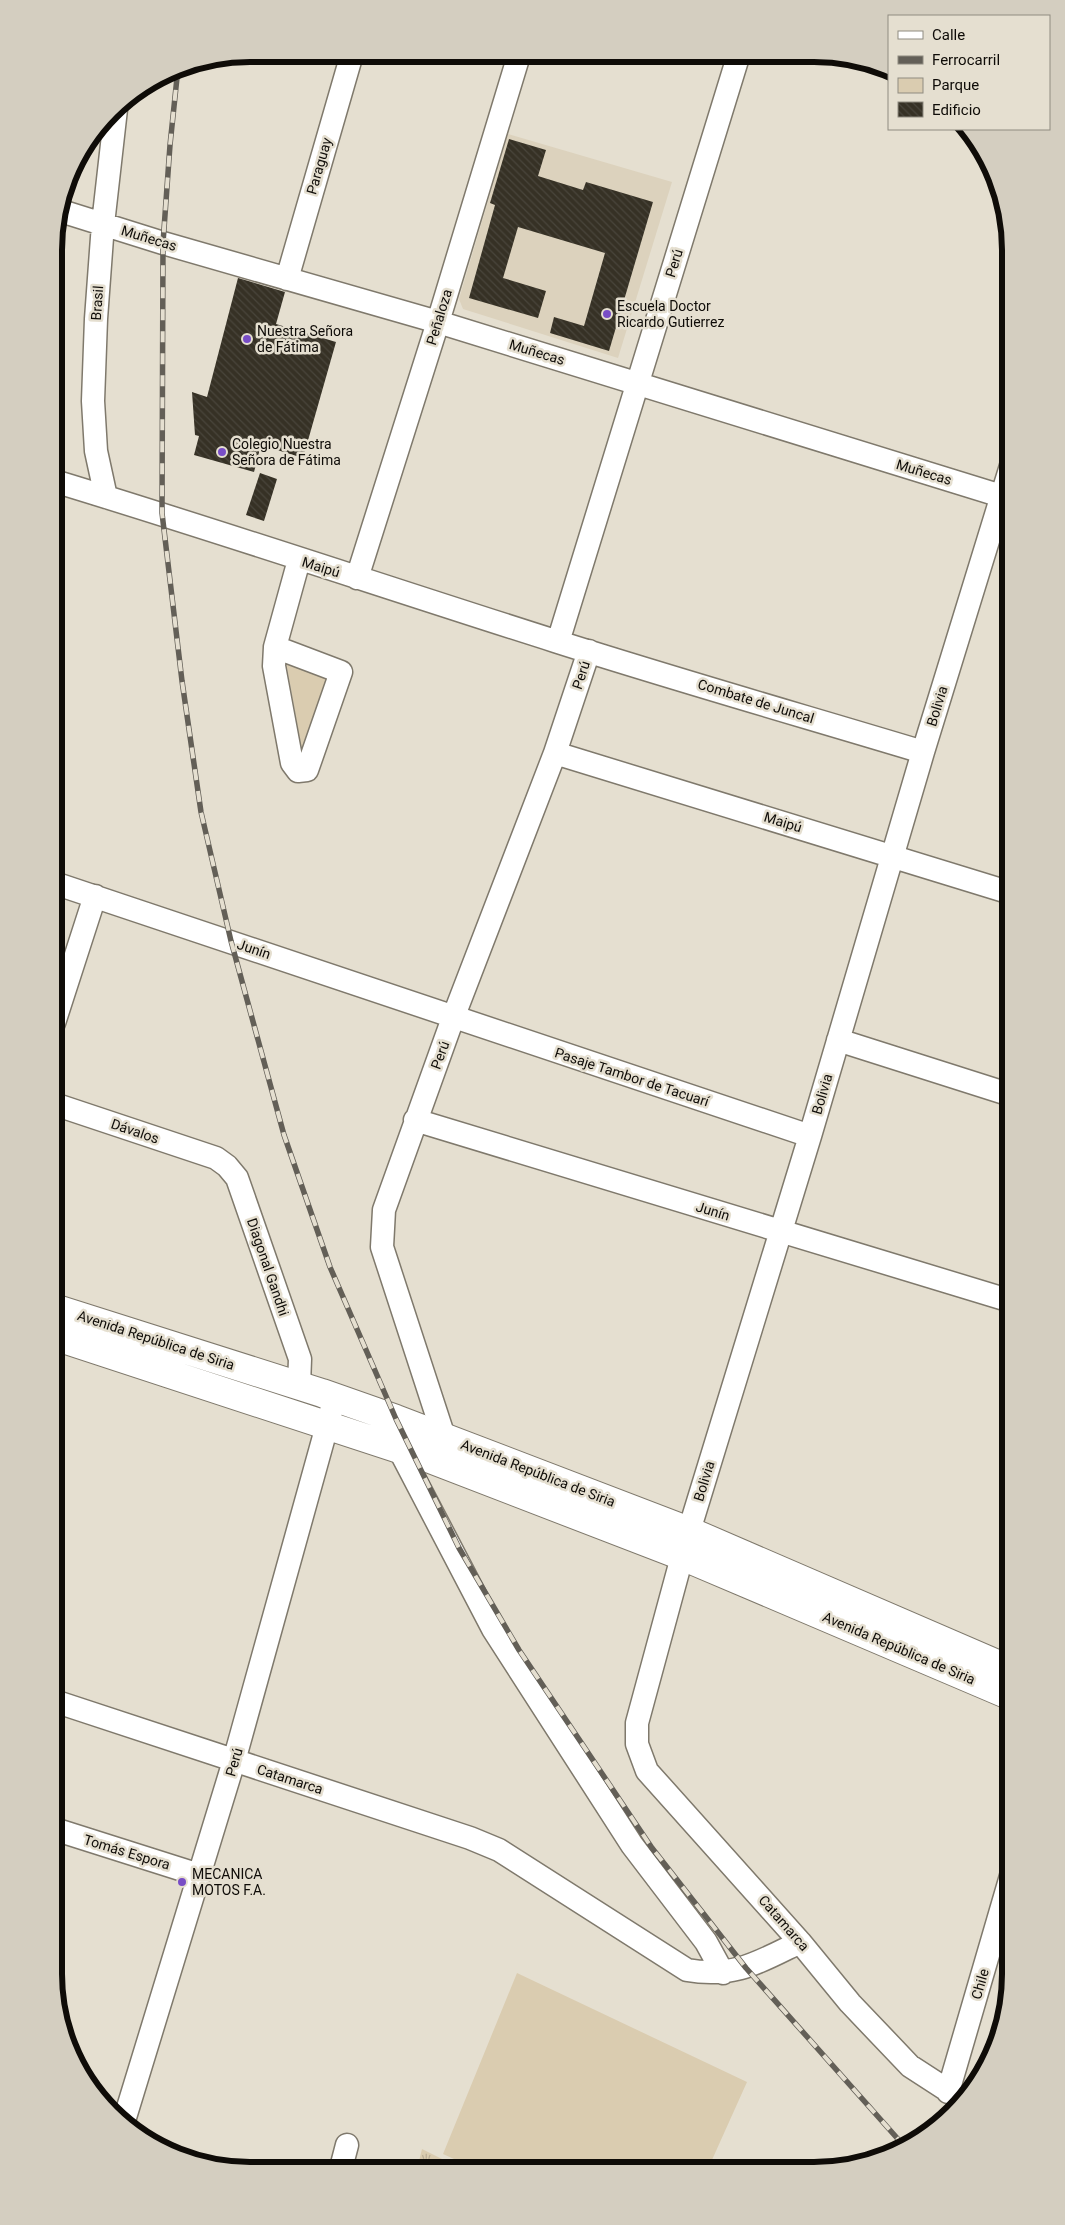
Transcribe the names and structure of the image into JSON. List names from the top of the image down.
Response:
{
  "streets": {
    "main road": ["Avenida República de Siria"],
    "street": [
      "Paraguay",
      "Muñecas",
      "Perú",
      "Brasil",
      "Peñaloza",
      "Maipú",
      "Combate de Juncal",
      "Bolivia",
      "Junín",
      "Pasaje Tambor de Tacuarí",
      "Dávalos",
      "Diagonal Gandhi",
      "Catamarca",
      "Tomás Espora",
      "Chile"
    ]
  },
  "crossings": [
    ["Paraguay", "Muñecas"],
    ["Muñecas", "Perú"],
    ["Muñecas", "Brasil"],
    ["Muñecas", "Peñaloza"],
    ["Perú", "Maipú"],
    ["Perú", "Combate de Juncal"],
    ["Perú", "Junín"],
    ["Perú", "Pasaje Tambor de Tacuarí"],
    ["Perú", "Avenida República de Siria"],
    ["Perú", "Catamarca"],
    ["Perú", "Tomás Espora"],
    ["Brasil", "Maipú"],
    ["Peñaloza", "Maipú"],
    ["Maipú", "Combate de Juncal"],
    ["Maipú", "Bolivia"],
    ["Combate de Juncal", "Bolivia"],
    ["Bolivia", "Junín"],
    ["Bolivia", "Pasaje Tambor de Tacuarí"],
    ["Bolivia", "Avenida República de Siria"],
    ["Bolivia", "Catamarca"],
    ["Junín", "Pasaje Tambor de Tacuarí"],
    ["Dávalos", "Diagonal Gandhi"],
    ["Diagonal Gandhi", "Avenida República de Siria"],
    ["Catamarca", "Chile"]
  ],
  "places": [
    "Escuela Doctor Ricardo Gutierrez",
    "Nuestra Señora de Fátima",
    "Colegio Nuestra Señora de Fátima",
    "MECANICA MOTOS F.A."
  ],
  "legend": [
    "Calle",
    "Ferrocarril",
    "Parque",
    "Edificio"
  ]
}
